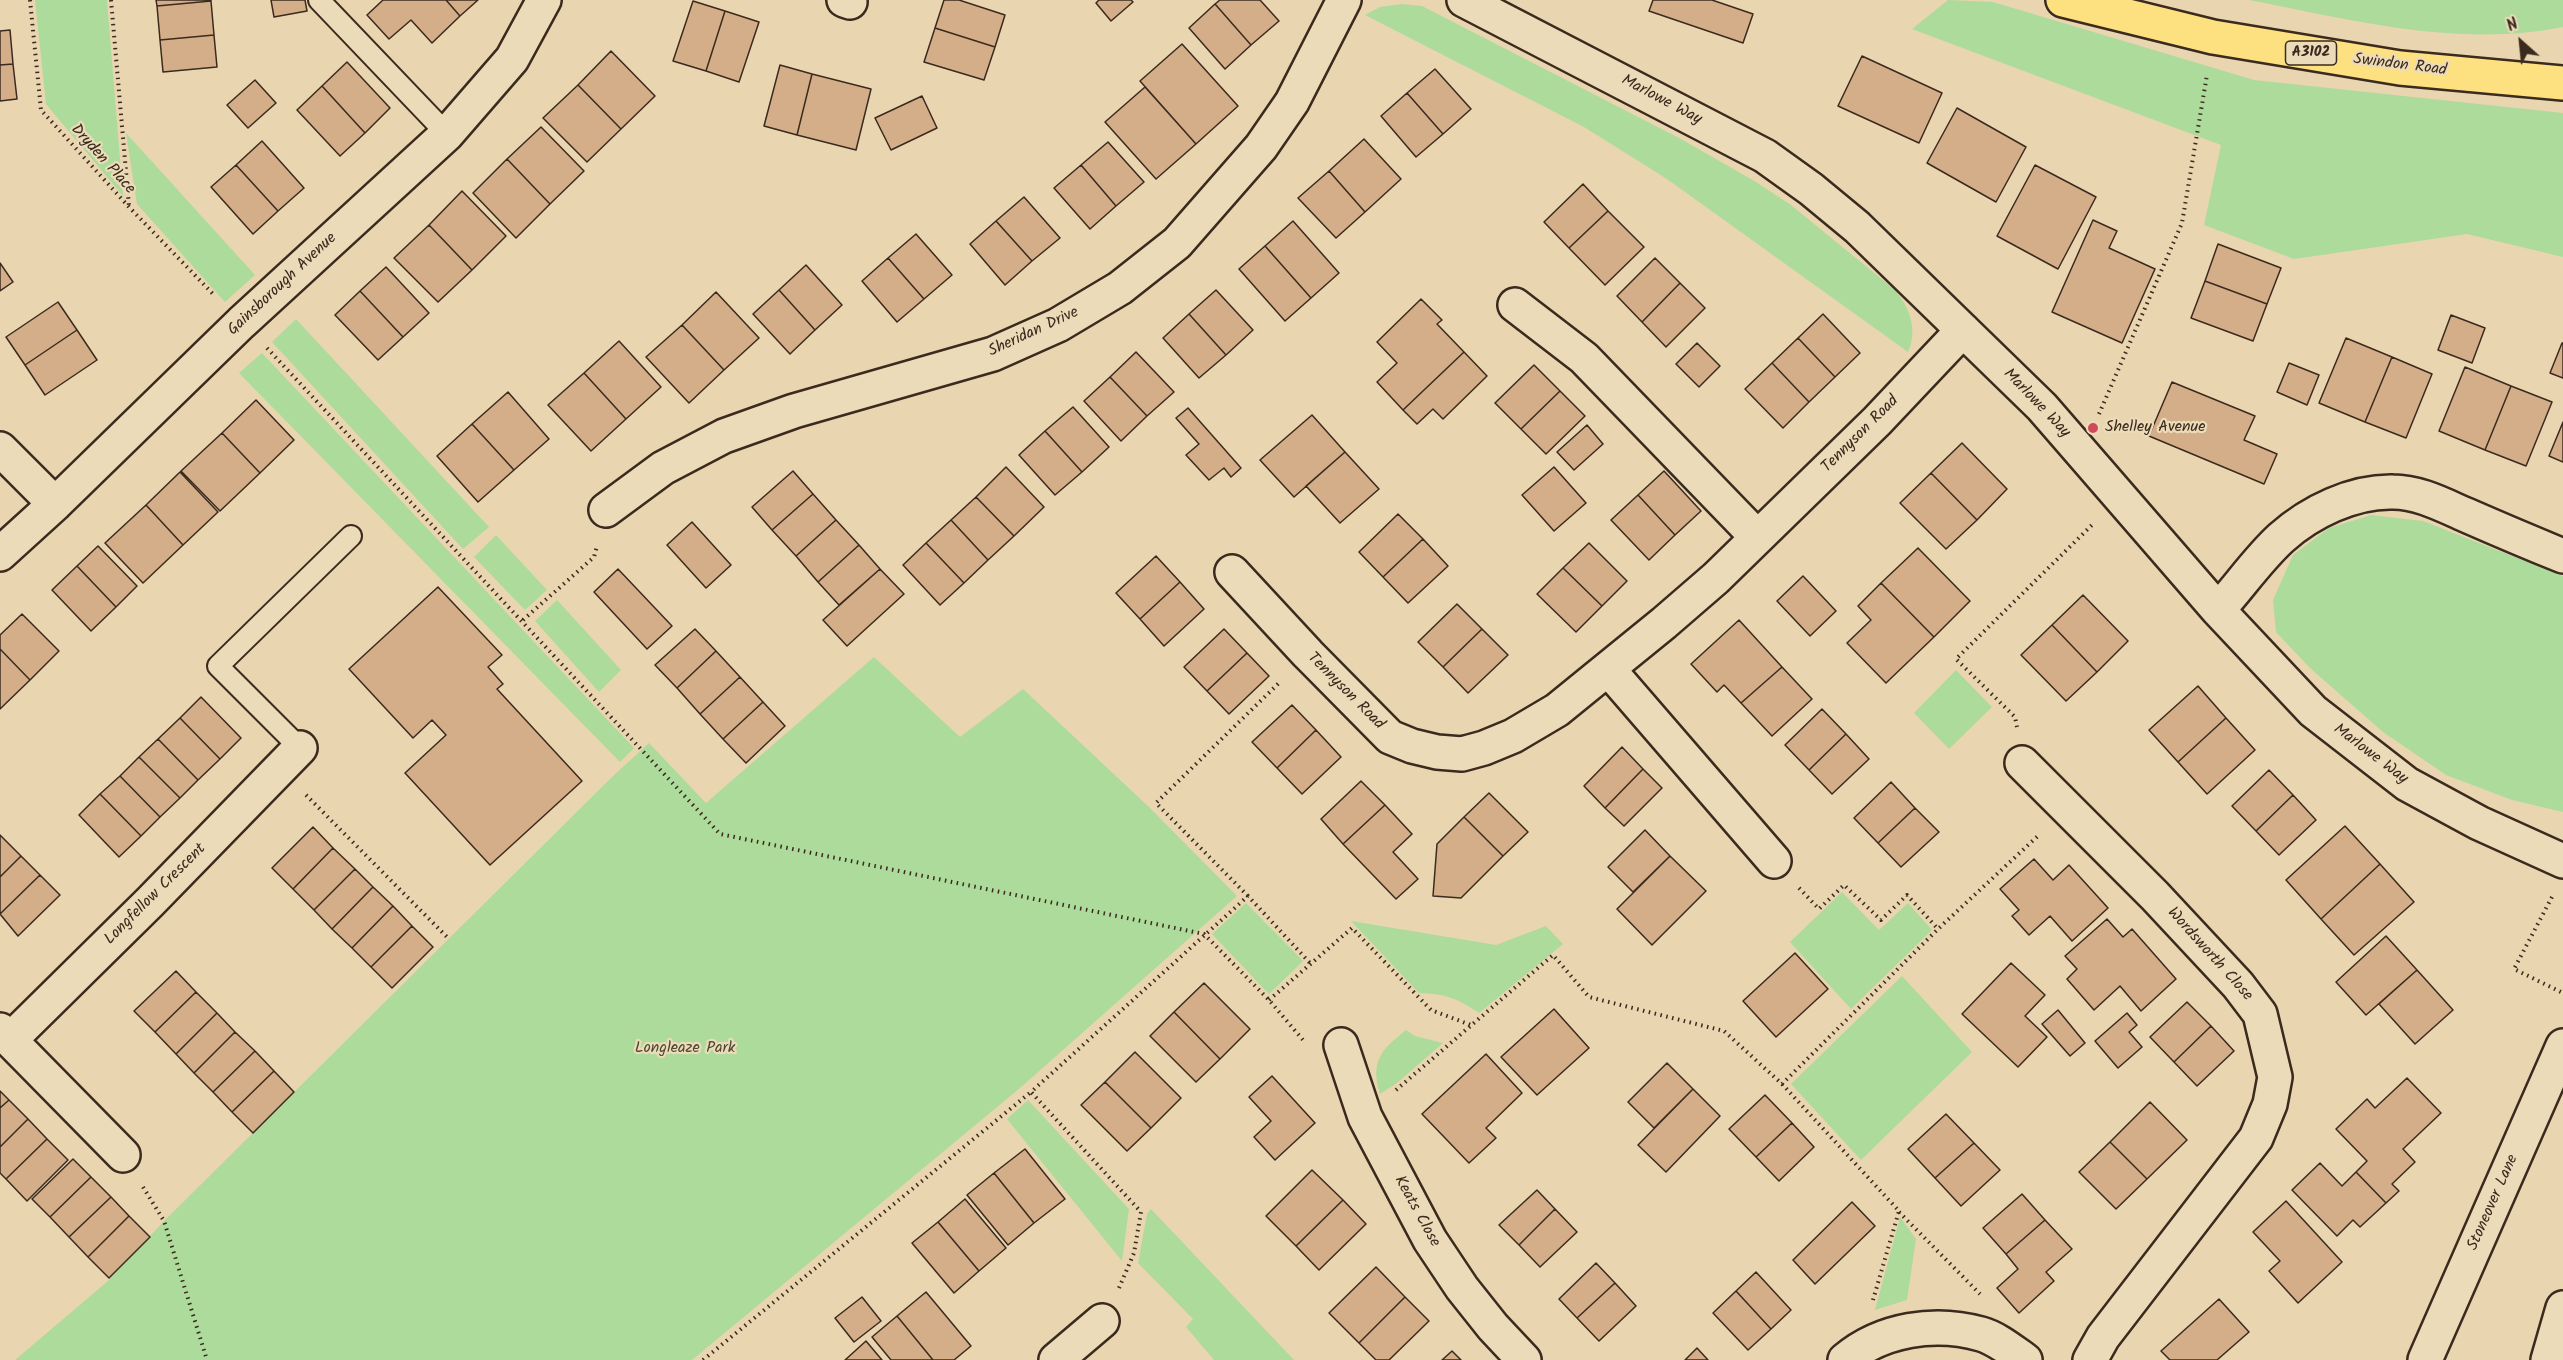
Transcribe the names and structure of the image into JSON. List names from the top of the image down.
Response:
{
  "streets": {
    "main road": ["A3102", "Swindon Road"],
    "street": [
      "Marlowe Way",
      "Gainsborough Avenue",
      "Sheridan Drive",
      "Tennyson Road",
      "Longfellow Crescent",
      "Wordsworth Close",
      "Stoneover Lane",
      "Keats Close"
    ],
    "path": ["Dryden Place"]
  },
  "crossings": [
    ["Marlowe Way", "Tennyson Road"]
  ],
  "parks": ["Longleaze Park"],
  "places": ["Shelley Avenue"],
  "north": "top left"
}
